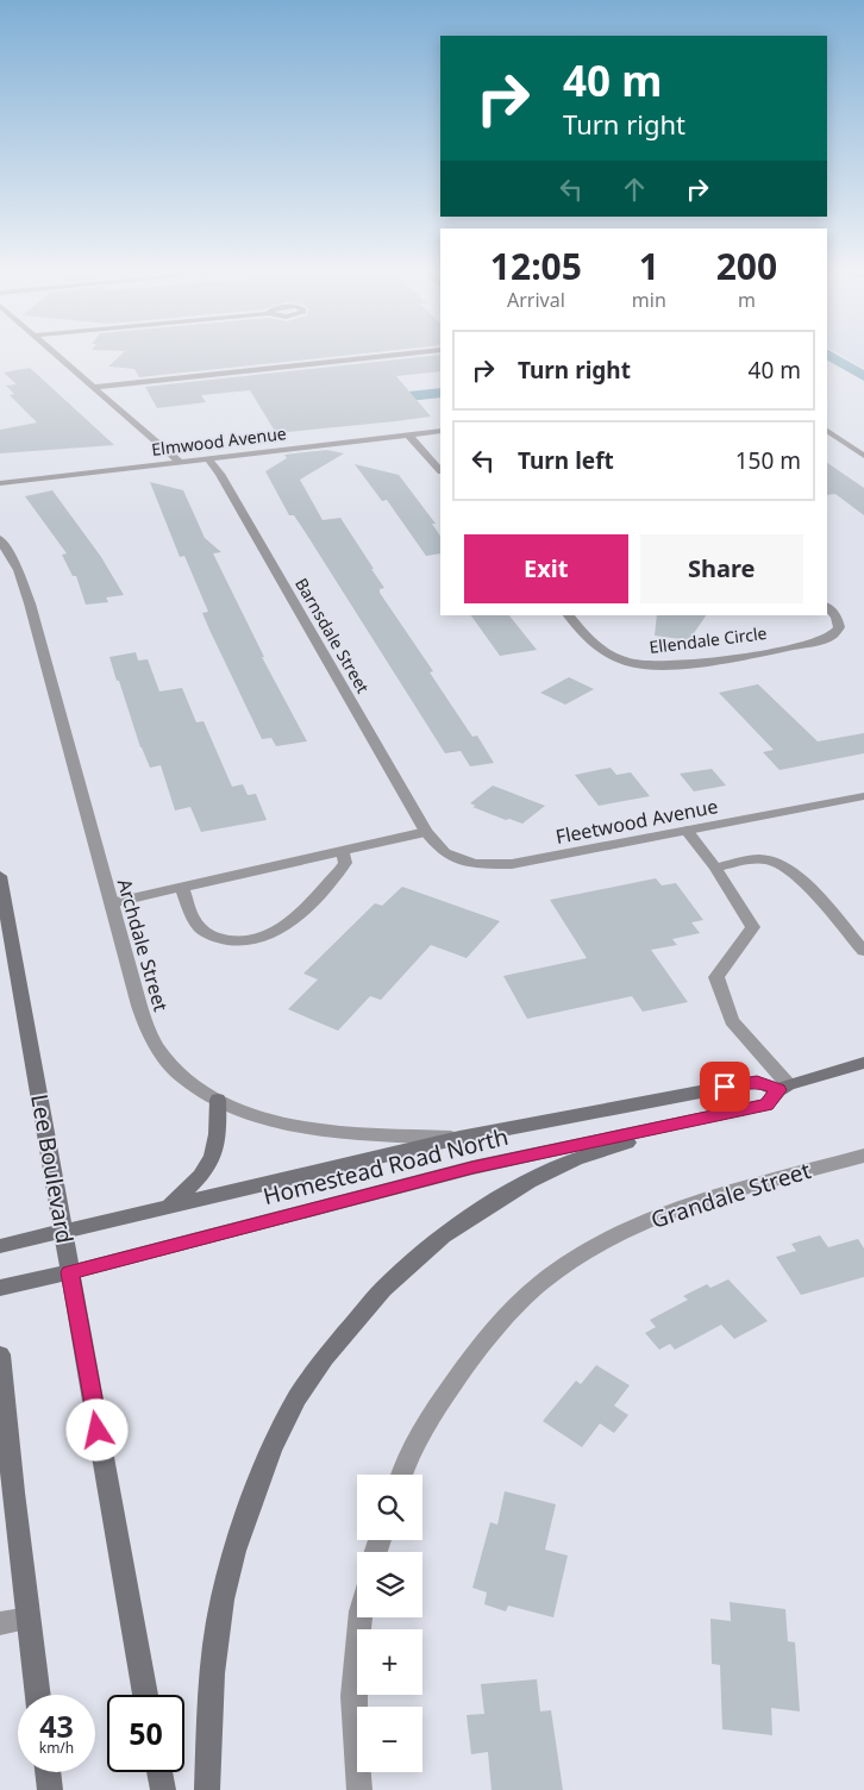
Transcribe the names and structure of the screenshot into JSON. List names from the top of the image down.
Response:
{
  "streets": {
    "main road": ["Homestead Road North", "Lee Boulevard"],
    "street": [
      "Elmwood Avenue",
      "Barnsdale Street",
      "Ellendale Circle",
      "Fleetwood Avenue",
      "Archdale Street",
      "Grandale Street"
    ]
  },
  "crossings": [
    ["Elmwood Avenue", "Barnsdale Street"],
    ["Barnsdale Street", "Fleetwood Avenue"],
    ["Archdale Street", "Homestead Road North"],
    ["Homestead Road North", "Lee Boulevard"]
  ],
  "page": {
    "turn": ["40 m", "Turn right"],
    "eta": [
      "12:05",
      "Arrival",
      "1",
      "min",
      "200",
      "m"
    ],
    "list": [
      {
        "name": "Turn right",
        "value": "40 m"
      },
      {
        "name": "Turn left",
        "value": "150 m"
      }
    ],
    "buttons": ["Exit", "Share"],
    "map_buttons": ["+", "−"],
    "speed": "43 km/h",
    "limit": "50"
  }
}
